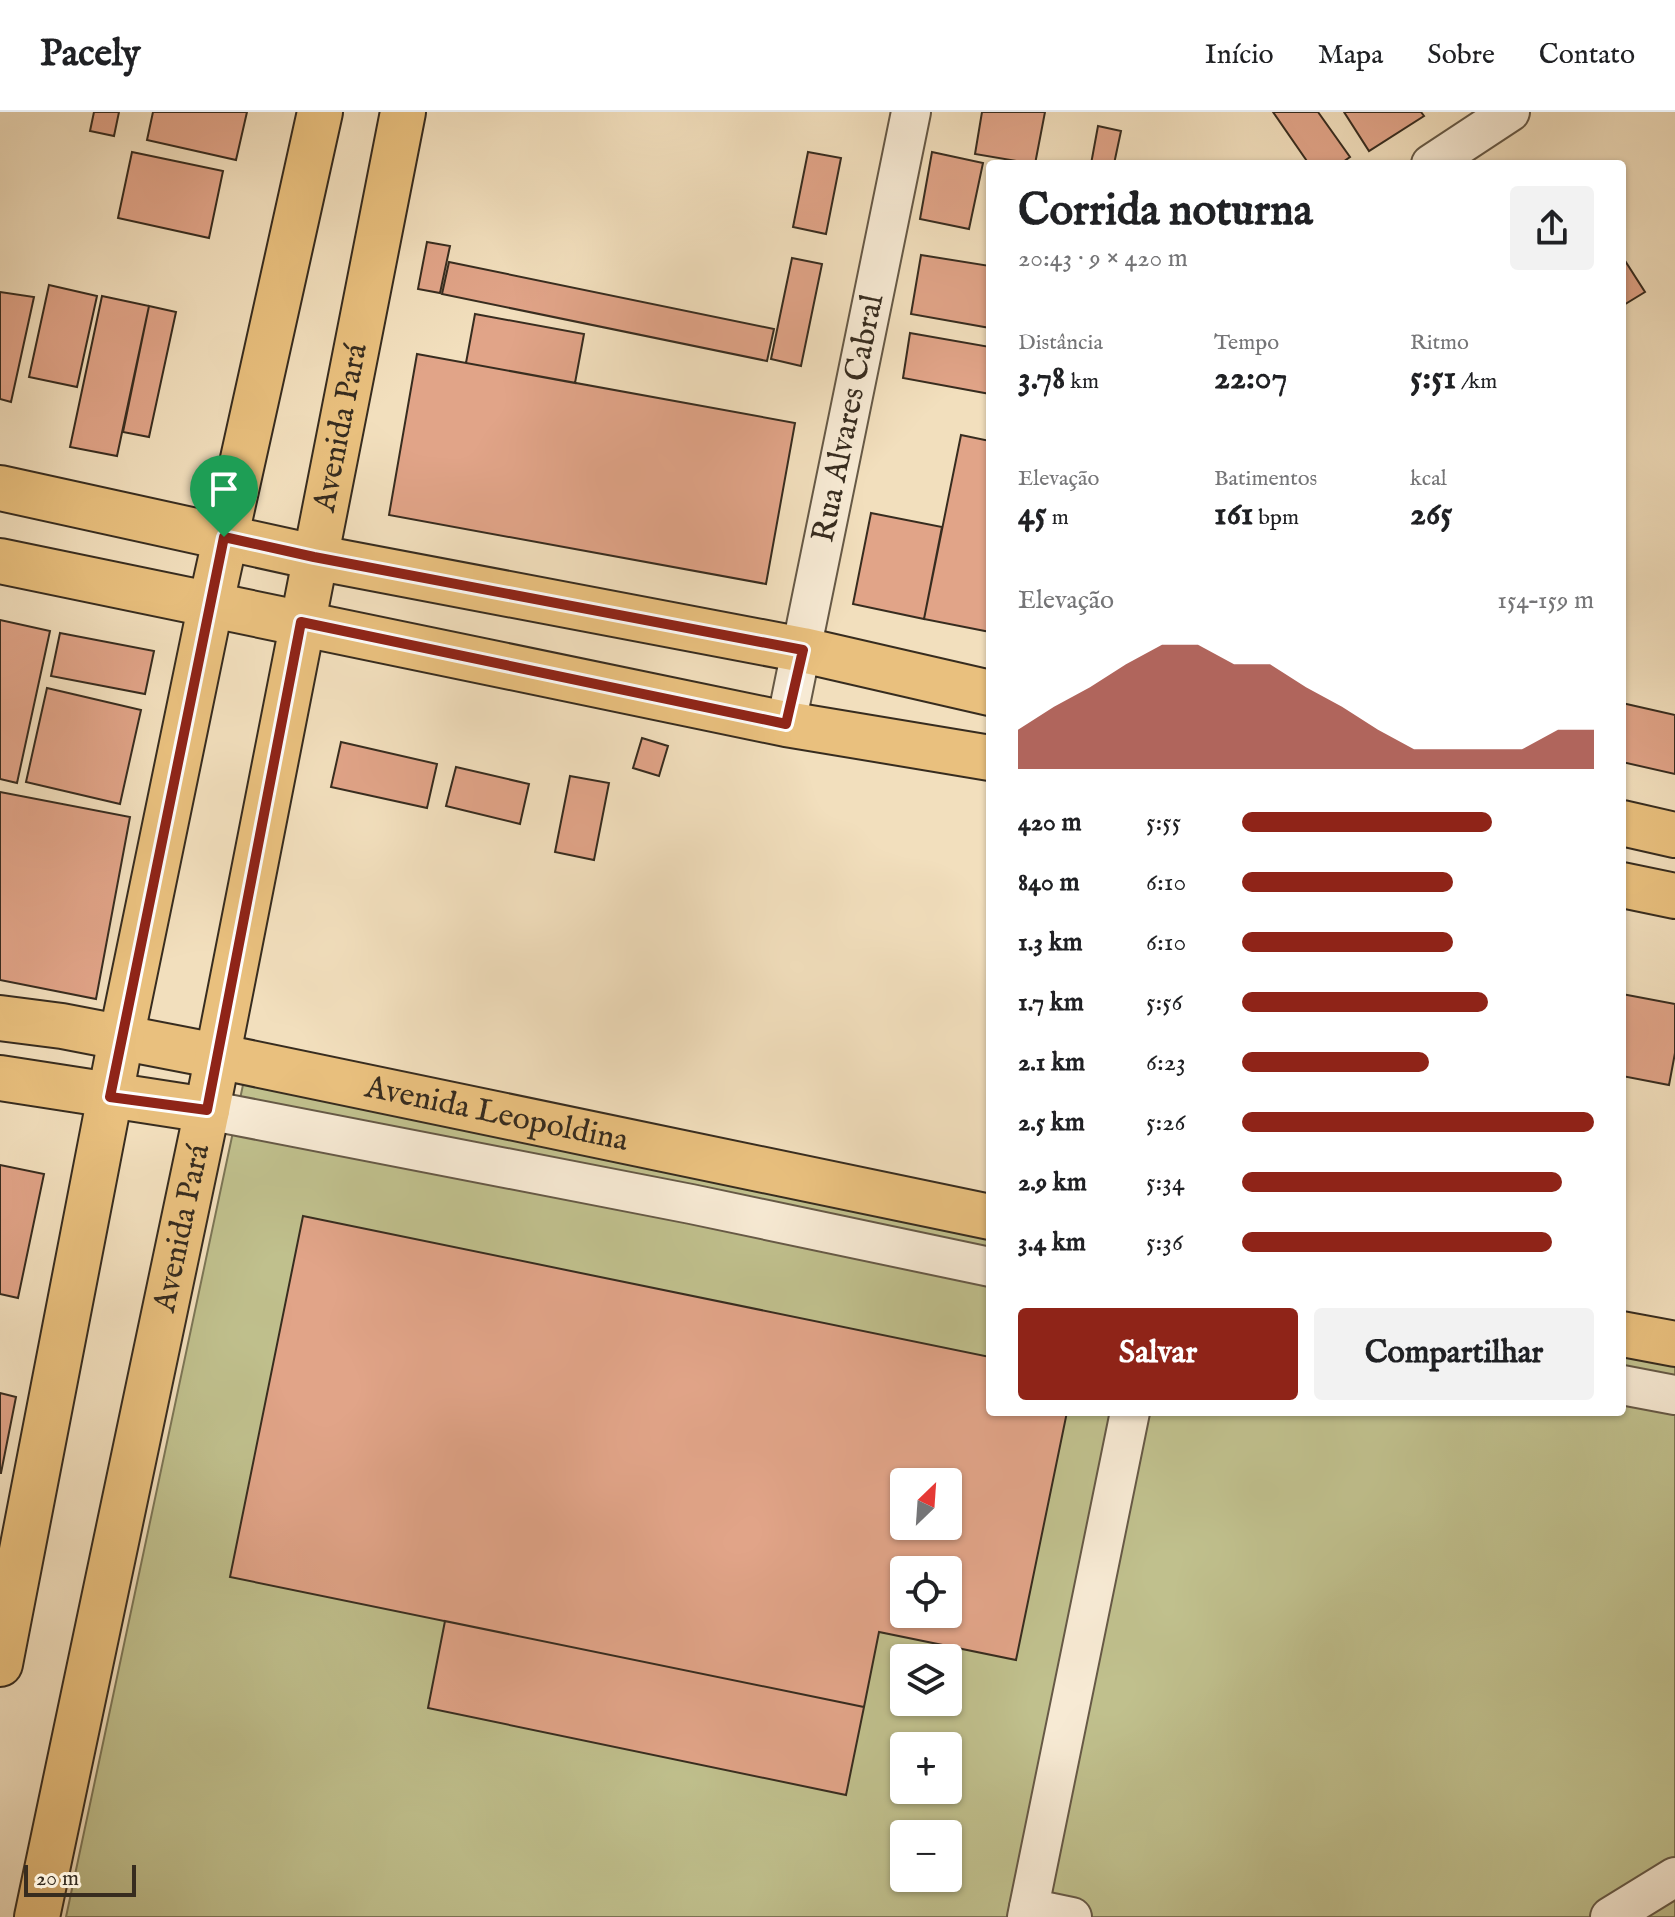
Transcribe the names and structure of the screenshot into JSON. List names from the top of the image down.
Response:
{
  "streets": {
    "main road": ["Avenida Pará", "Avenida Leopoldina"],
    "street": ["Rua Alvares Cabral"]
  },
  "crossings": [
    ["Avenida Pará", "Avenida Leopoldina"]
  ],
  "scale_bar": "20 m",
  "north": "top right",
  "page": {
    "header": "Pacely",
    "nav": [
      "Início",
      "Mapa",
      "Sobre",
      "Contato"
    ],
    "heading": ["Corrida noturna", "20:43 · 9 × 420 m"],
    "stats": [
      ["Distância", "3.78 km"],
      ["Tempo", "22:07"],
      ["Ritmo", "5:51 /km"],
      ["Elevação", "45 m"],
      ["Batimentos", "161 bpm"],
      ["kcal", "265"]
    ],
    "chart": ["Elevação", "154–159 m"],
    "list": [
      {
        "name": "420 m",
        "note": "5:55"
      },
      {
        "name": "840 m",
        "note": "6:10"
      },
      {
        "name": "1.3 km",
        "note": "6:10"
      },
      {
        "name": "1.7 km",
        "note": "5:56"
      },
      {
        "name": "2.1 km",
        "note": "6:23"
      },
      {
        "name": "2.5 km",
        "note": "5:26"
      },
      {
        "name": "2.9 km",
        "note": "5:34"
      },
      {
        "name": "3.4 km",
        "note": "5:36"
      }
    ],
    "buttons": ["Salvar", "Compartilhar"],
    "map_buttons": ["+", "−"],
    "scale": "20 m"
  }
}
